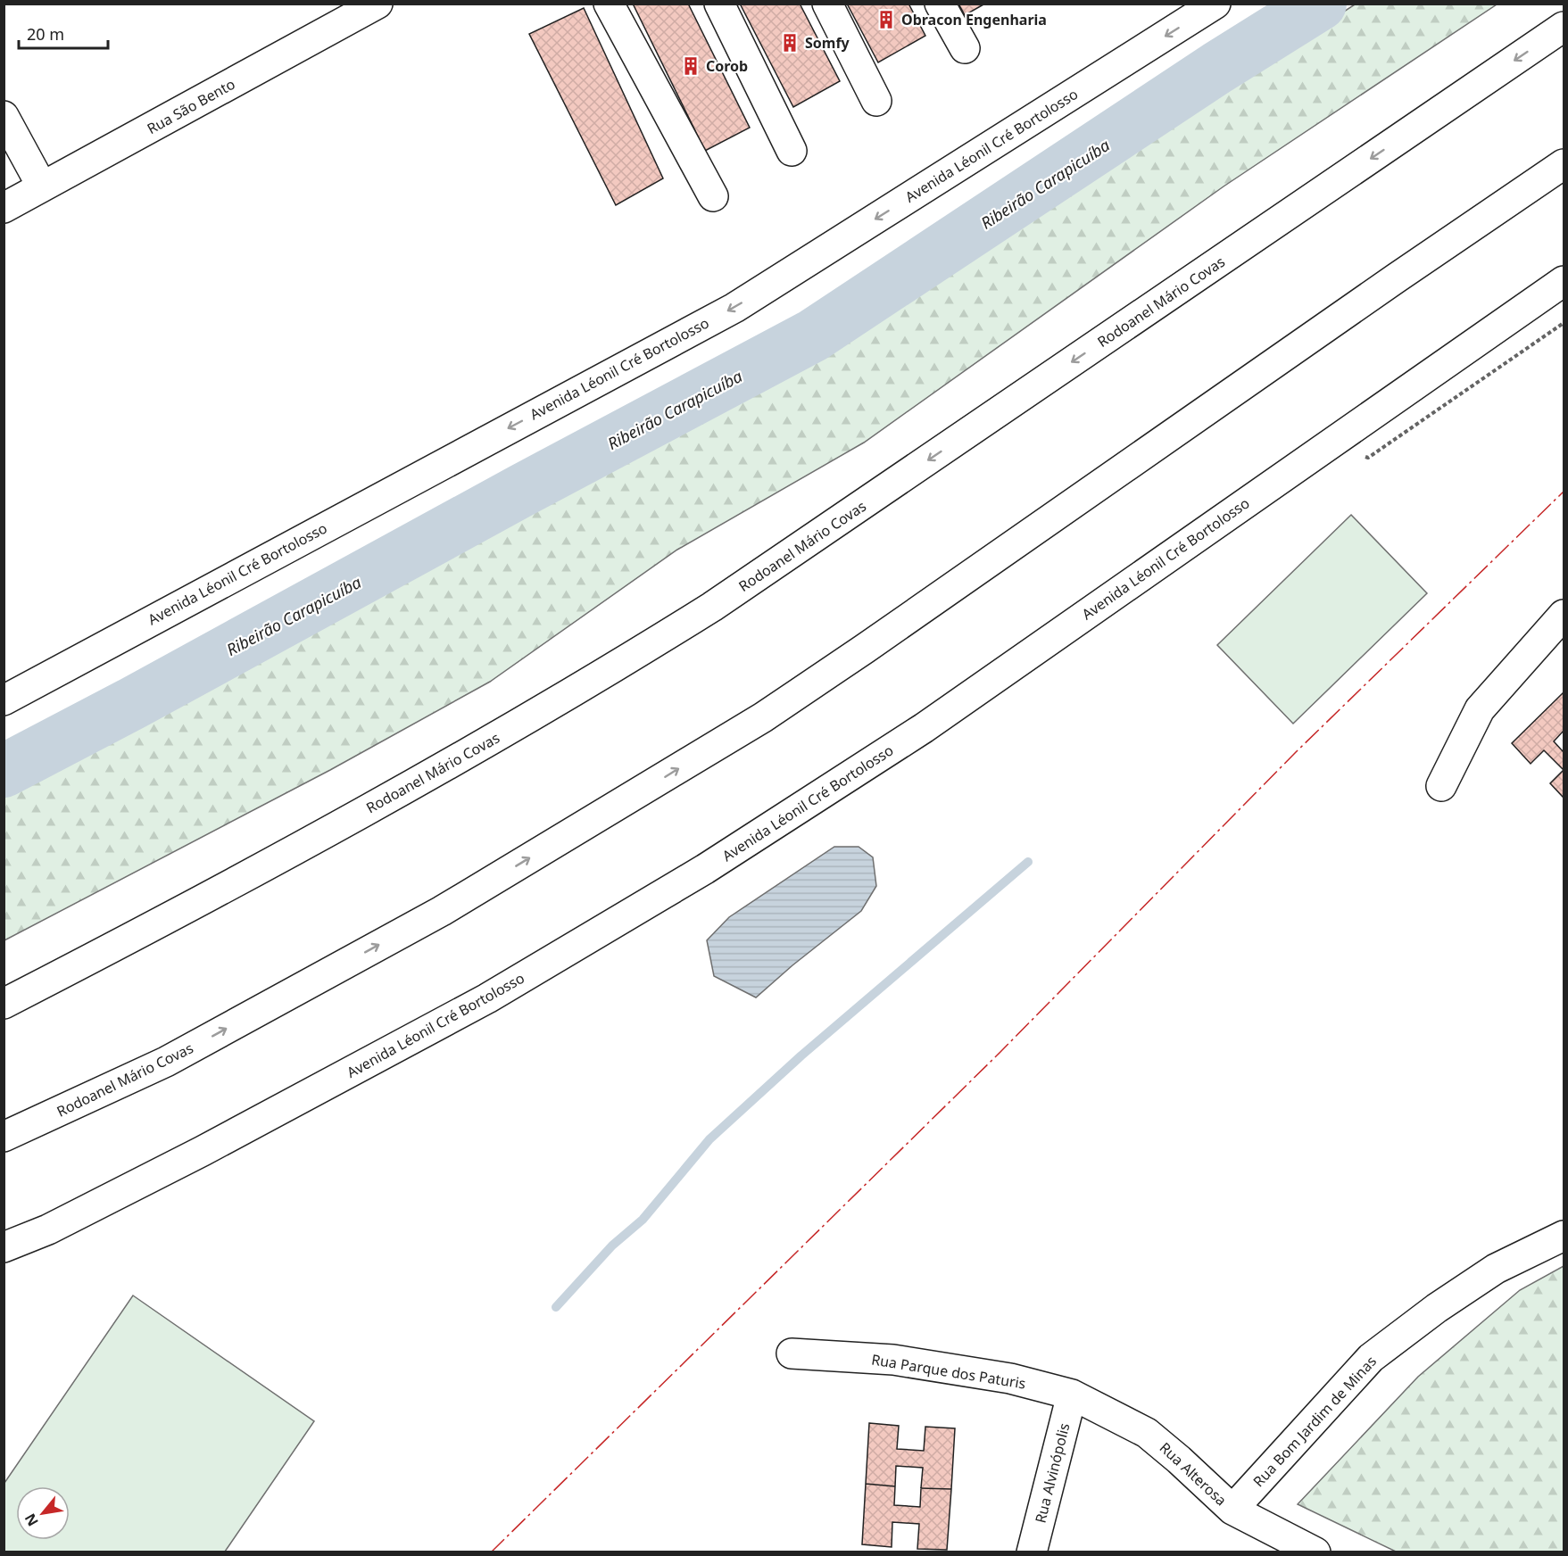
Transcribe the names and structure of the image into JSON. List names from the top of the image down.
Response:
{
  "streets": {
    "main road": [
      "Rua São Bento",
      "Avenida Léonil Cré Bortolosso",
      "Rodoanel Mário Covas",
      "Rua Parque dos Paturis",
      "Rua Bom Jardim de Minas",
      "Rua Alvinópolis",
      "Rua Alterosa"
    ]
  },
  "crossings": [
    ["Rua Parque dos Paturis", "Rua Alvinópolis"],
    ["Rua Parque dos Paturis", "Rua Alterosa"],
    ["Rua Bom Jardim de Minas", "Rua Alterosa"],
    ["Rua Alvinópolis", "Rua Alterosa"]
  ],
  "one_way": ["Avenida Léonil Cré Bortolosso"],
  "water": ["Ribeirão Carapicuíba"],
  "places": {
    "building": ["Obracon Engenharia", "Somfy", "Corob"]
  },
  "scale_bar": "20 m",
  "north": "bottom left"
}
